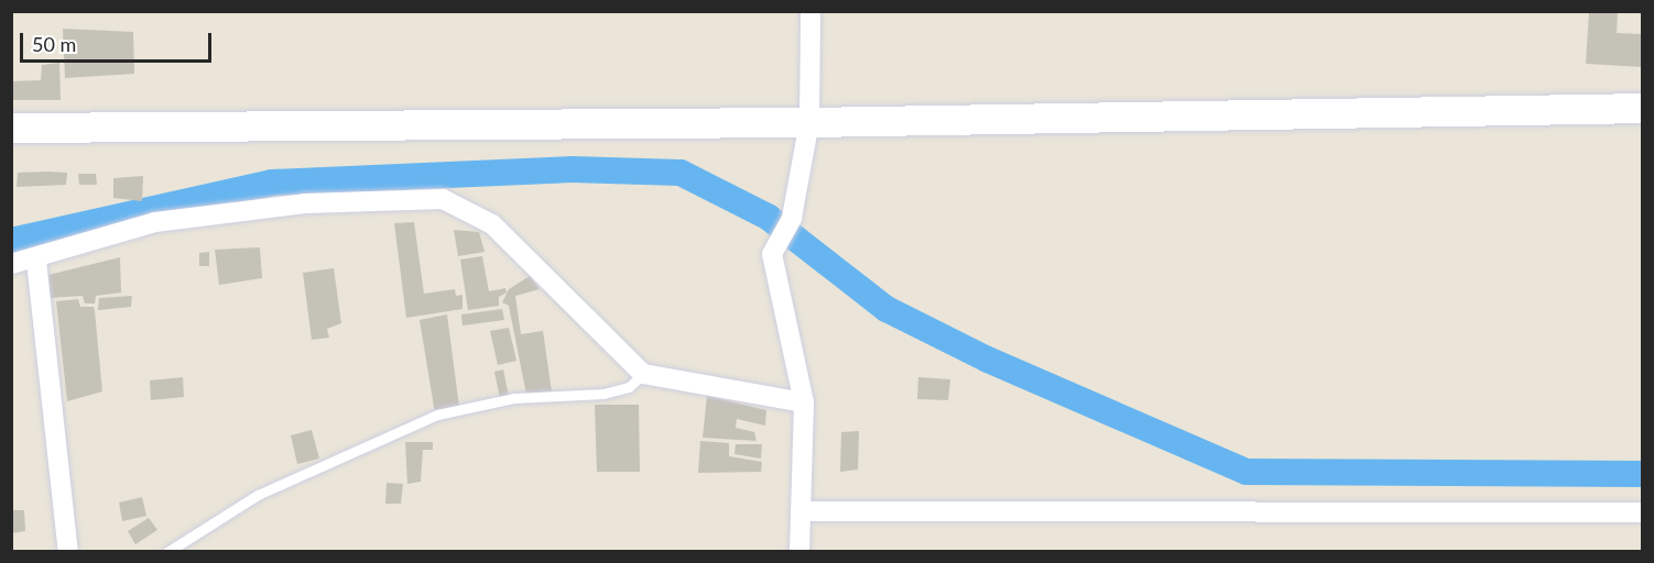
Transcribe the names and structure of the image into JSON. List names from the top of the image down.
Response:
{
  "scale_bar": "50 m"
}
